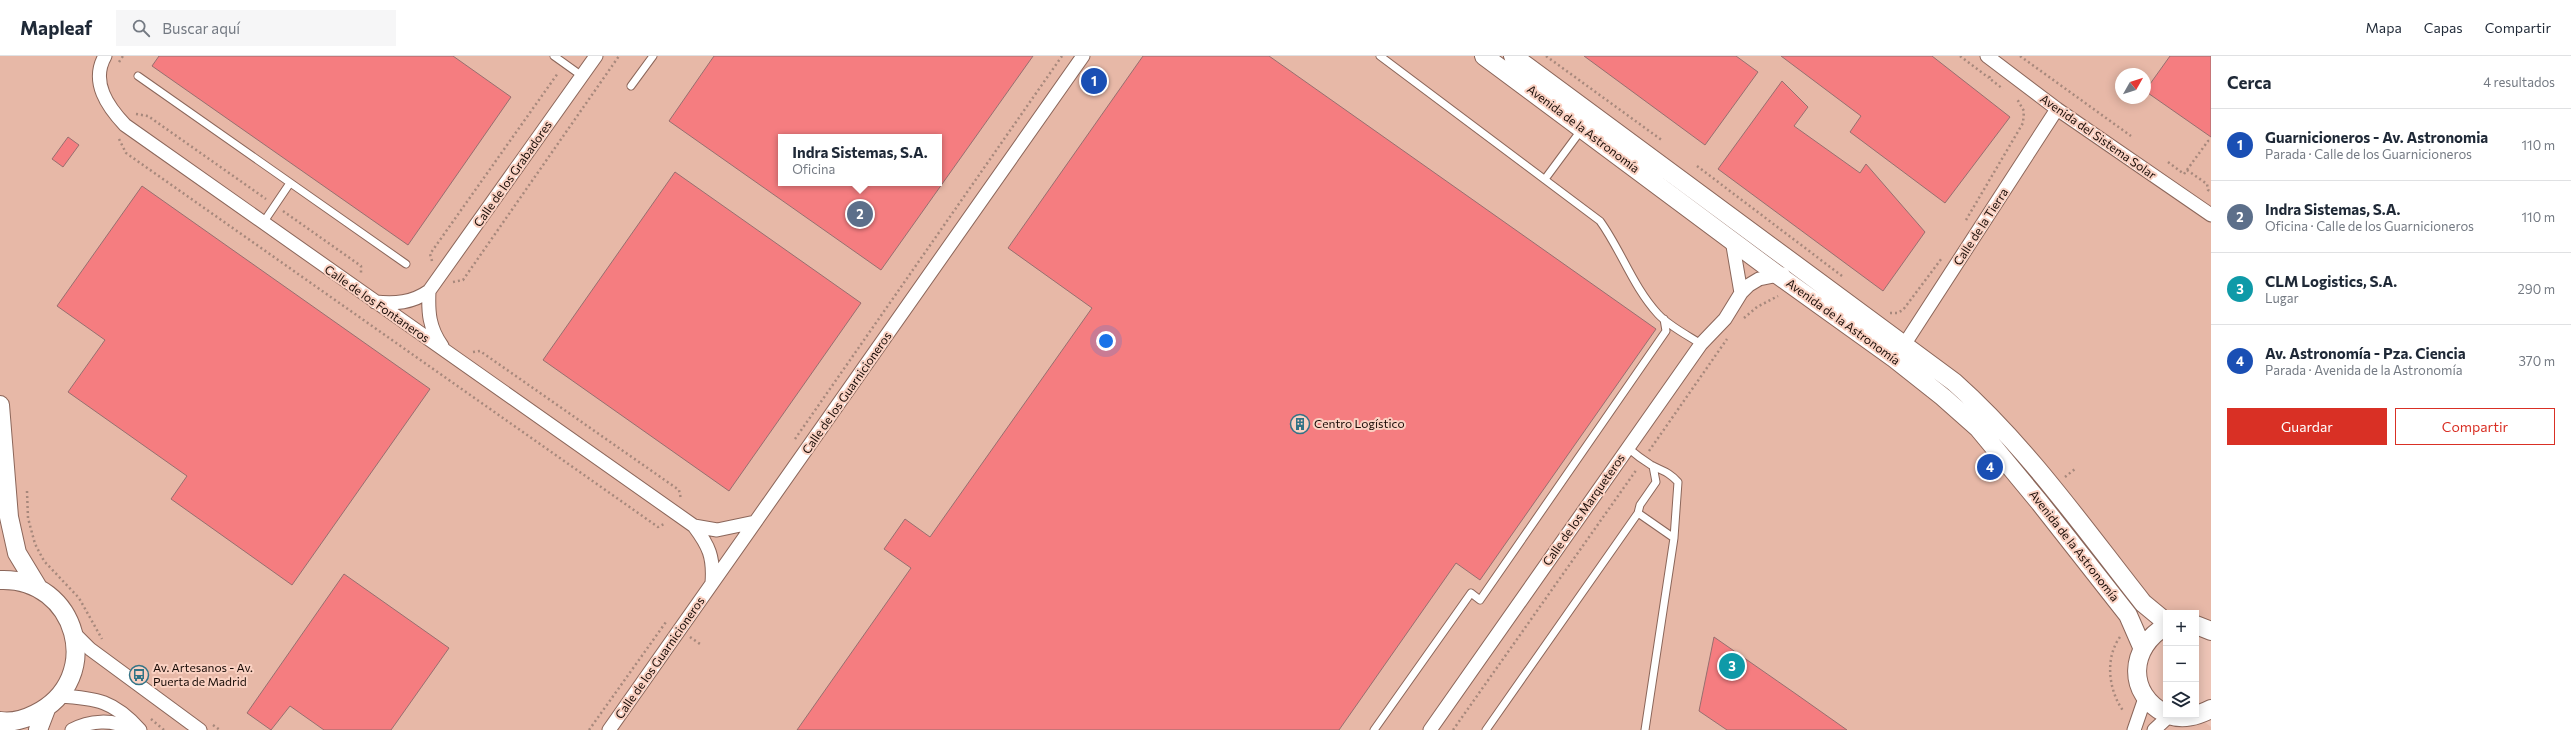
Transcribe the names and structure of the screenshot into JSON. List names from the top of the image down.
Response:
{
  "streets": {
    "street": [
      "Avenida de la Astronomía",
      "Avenida del Sistema Solar",
      "Calle de los Grabadores",
      "Calle de la Tierra",
      "Calle de los Fontaneros",
      "Calle de los Guarnicioneros",
      "Calle de los Marqueteros"
    ]
  },
  "crossings": [
    ["Avenida de la Astronomía", "Calle de la Tierra"],
    ["Avenida de la Astronomía", "Calle de los Marqueteros"],
    ["Avenida del Sistema Solar", "Calle de la Tierra"],
    ["Calle de los Grabadores", "Calle de los Fontaneros"],
    ["Calle de los Fontaneros", "Calle de los Guarnicioneros"]
  ],
  "places": {
    "building": ["Centro Logístico"],
    "bus stop": ["Av. Artesanos - Av. Puerta de Madrid"]
  },
  "north": "top right",
  "page": {
    "header": "Mapleaf",
    "search": "Buscar aquí",
    "nav": ["Mapa", "Capas", "Compartir"],
    "heading": ["Cerca", "4 resultados"],
    "pins": [
      "1",
      "2",
      "4",
      "3"
    ],
    "list": [
      {
        "mark": "1",
        "name": "Guarnicioneros - Av. Astronomia",
        "note": "Parada · Calle de los Guarnicioneros",
        "value": "110 m"
      },
      {
        "mark": "2",
        "name": "Indra Sistemas, S.A.",
        "note": "Oficina · Calle de los Guarnicioneros",
        "value": "110 m"
      },
      {
        "mark": "3",
        "name": "CLM Logistics, S.A.",
        "note": "Lugar",
        "value": "290 m"
      },
      {
        "mark": "4",
        "name": "Av. Astronomía - Pza. Ciencia",
        "note": "Parada · Avenida de la Astronomía",
        "value": "370 m"
      }
    ],
    "popup": ["Indra Sistemas, S.A.", "Oficina"],
    "buttons": ["Guardar", "Compartir"],
    "map_buttons": ["+", "−"]
  }
}
